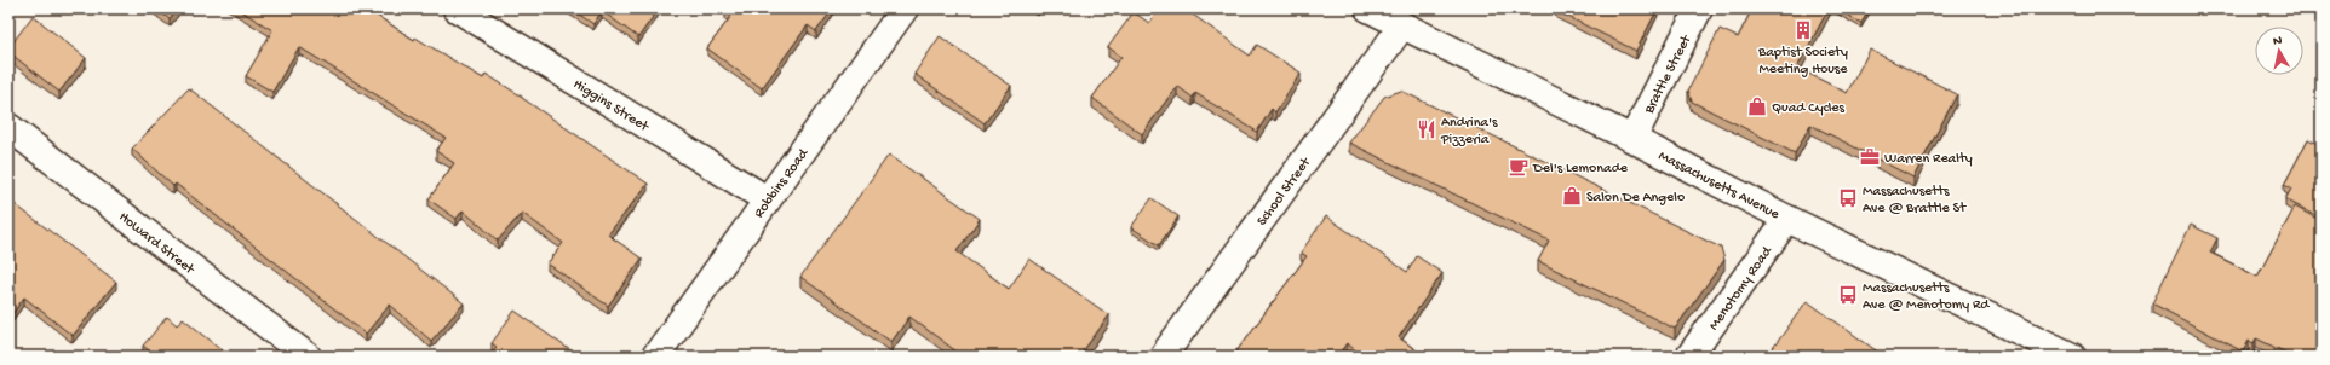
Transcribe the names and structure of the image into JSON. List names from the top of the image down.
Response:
{
  "streets": {
    "street": [
      "Brattle Street",
      "Higgins Street",
      "Robbins Road",
      "Massachusetts Avenue",
      "School Street",
      "Howard Street",
      "Menotomy Road"
    ]
  },
  "crossings": [
    ["Brattle Street", "Massachusetts Avenue"],
    ["Higgins Street", "Robbins Road"],
    ["Massachusetts Avenue", "School Street"],
    ["Massachusetts Avenue", "Menotomy Road"]
  ],
  "places": {
    "building": ["Baptist Society Meeting House"],
    "shop": ["Quad Cycles", "Salon De Angelo"],
    "restaurant": ["Andrina's Pizzeria"],
    "office": ["Warren Realty"],
    "cafe": ["Del's Lemonade"],
    "bus stop": ["Massachusetts Ave @ Brattle St", "Massachusetts Ave @ Menotomy Rd"]
  },
  "north": "top"
}
